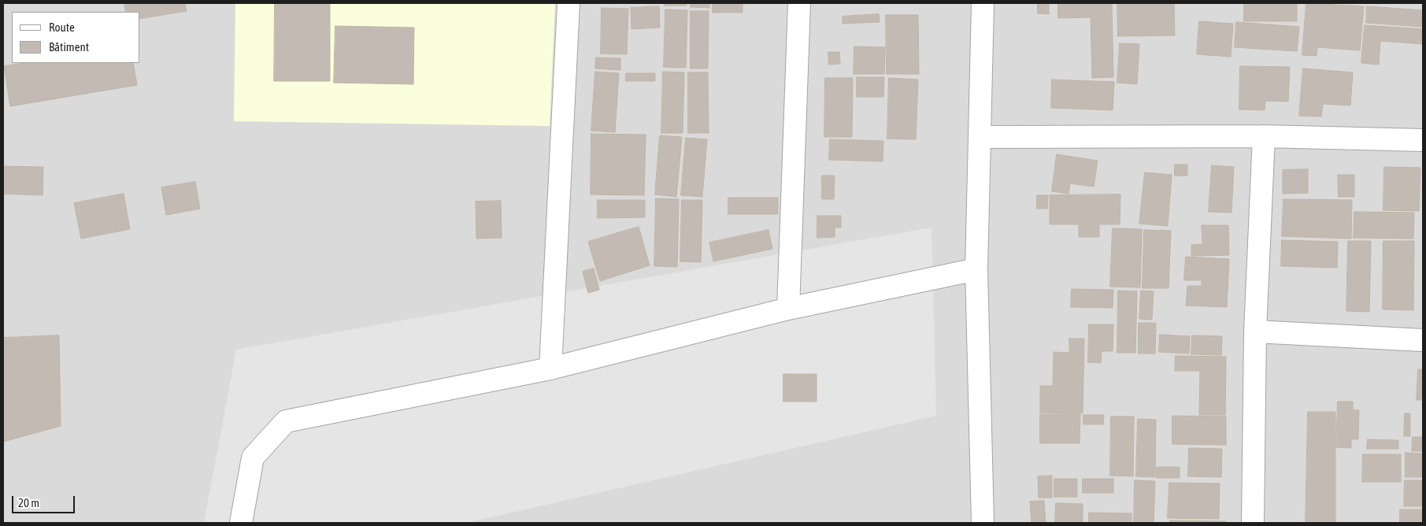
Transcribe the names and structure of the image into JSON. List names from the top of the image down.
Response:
{
  "legend": ["Route", "Bâtiment"],
  "scale_bar": "20 m"
}
